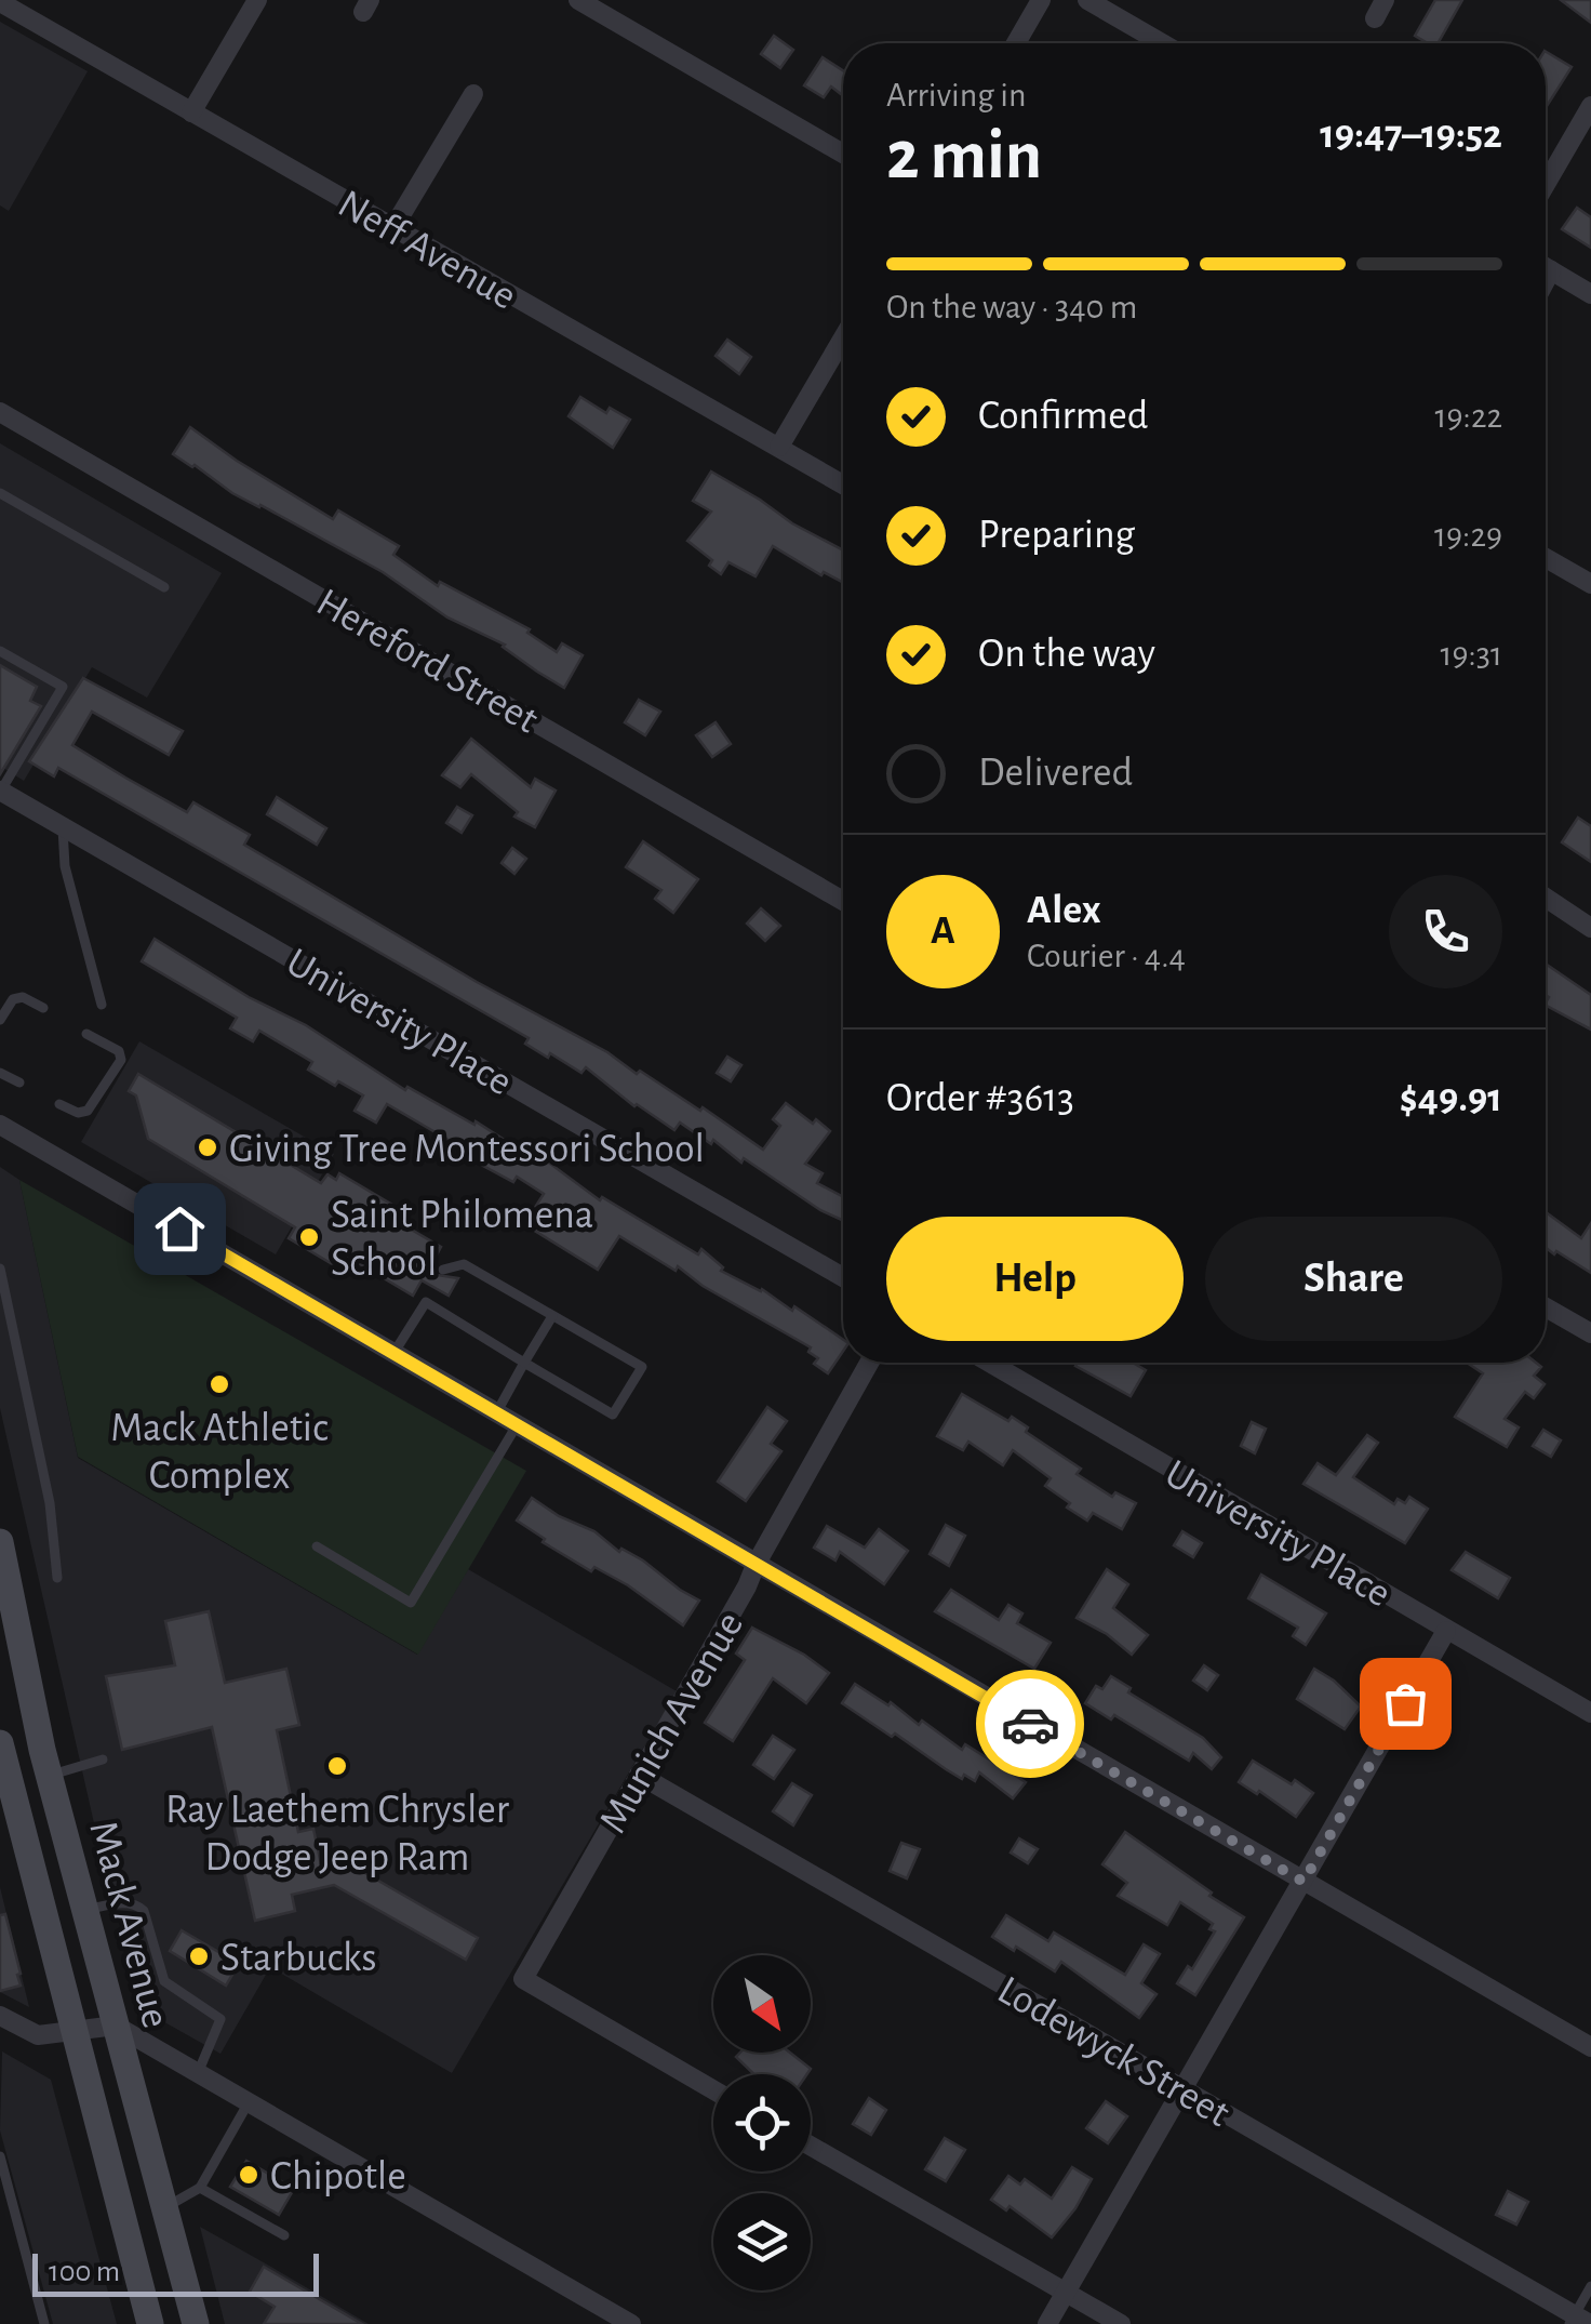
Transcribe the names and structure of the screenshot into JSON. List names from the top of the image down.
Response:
{
  "streets": {
    "main road": ["Mack Avenue"],
    "street": [
      "Neff Avenue",
      "Hereford Street",
      "University Place",
      "Munich Avenue",
      "Lodewyck Street"
    ]
  },
  "crossings": [
    ["Munich Avenue", "Lodewyck Street"]
  ],
  "places": [
    "Giving Tree Montessori School",
    "Saint Philomena School",
    "Mack Athletic Complex",
    "Ray Laethem Chrysler Dodge Jeep Ram",
    "Starbucks",
    "Chipotle"
  ],
  "scale_bar": "100 m",
  "north": "bottom right",
  "page": {
    "heading": ["2 min", "Arriving in", "19:47–19:52"],
    "panel": [
      "Alex",
      "Courier · 4.4",
      "Order #3613",
      "$49.91"
    ],
    "bar": "On the way · 340 m",
    "list": [
      ["Confirmed", "19:22"],
      ["Preparing", "19:29"],
      ["On the way", "19:31"],
      "Delivered"
    ],
    "round": "A",
    "buttons": ["Help", "Share"],
    "scale": "100 m"
  }
}
